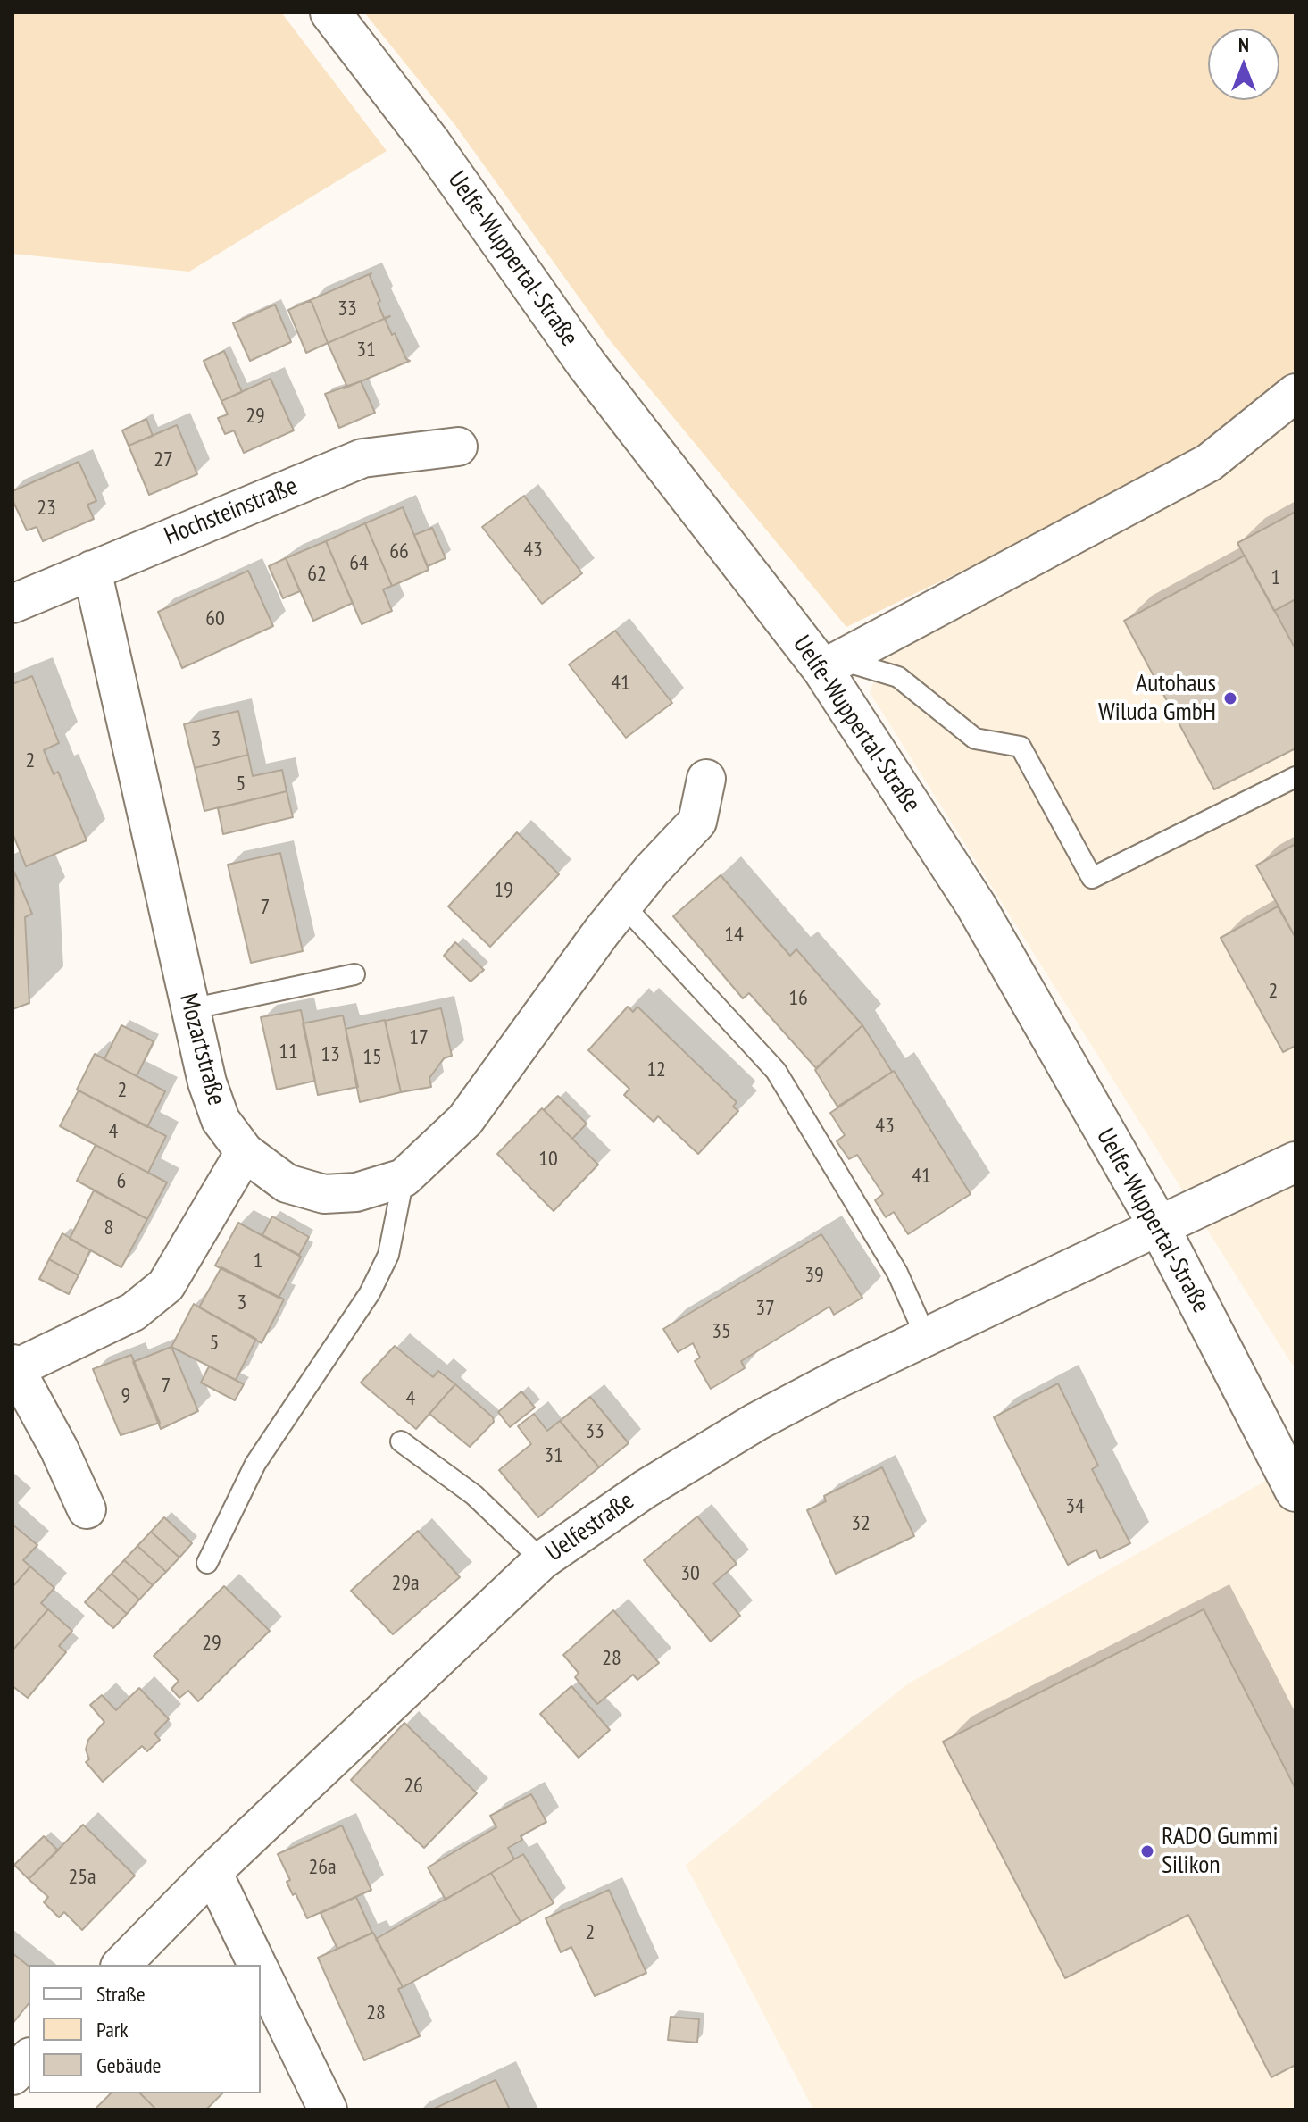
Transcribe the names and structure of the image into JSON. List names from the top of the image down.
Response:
{
  "streets": {
    "main road": ["Uelfe-Wuppertal-Straße"],
    "street": ["Hochsteinstraße", "Mozartstraße", "Uelfestraße"]
  },
  "crossings": [
    ["Uelfe-Wuppertal-Straße", "Uelfestraße"],
    ["Hochsteinstraße", "Mozartstraße"]
  ],
  "places": ["Autohaus Wiluda GmbH", "RADO Gummi Silikon"],
  "house_numbers": [
    "33",
    "31",
    "29",
    "27",
    "23",
    "43",
    "66",
    "64",
    "62",
    "1",
    "60",
    "41",
    "3",
    "2",
    "5",
    "19",
    "7",
    "14",
    "2",
    "16",
    "17",
    "11",
    "13",
    "15",
    "12",
    "2",
    "43",
    "4",
    "10",
    "41",
    "6",
    "8",
    "1",
    "39",
    "3",
    "37",
    "35",
    "5",
    "7",
    "9",
    "4",
    "33",
    "31",
    "34",
    "32",
    "30",
    "29a",
    "29",
    "28",
    "26",
    "26a",
    "25a",
    "2",
    "28"
  ],
  "legend": ["Straße", "Park", "Gebäude"],
  "north": "top"
}
